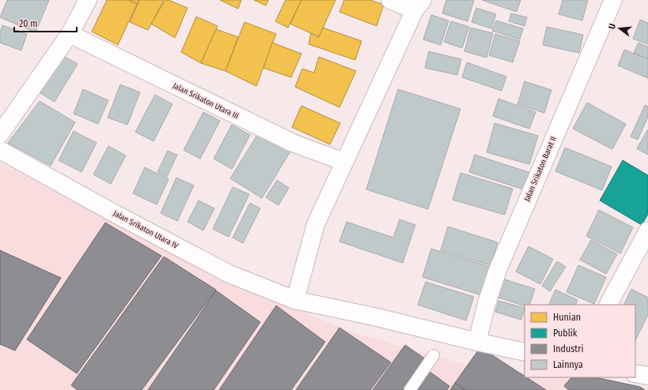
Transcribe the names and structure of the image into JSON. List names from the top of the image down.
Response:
{
  "streets": {
    "street": ["Jalan Srikaton Utara III", "Jalan Srikaton Barat II", "Jalan Srikaton Utara IV"]
  },
  "legend": [
    "Hunian",
    "Publik",
    "Industri",
    "Lainnya"
  ],
  "scale_bar": "20 m",
  "north": "left"
}
